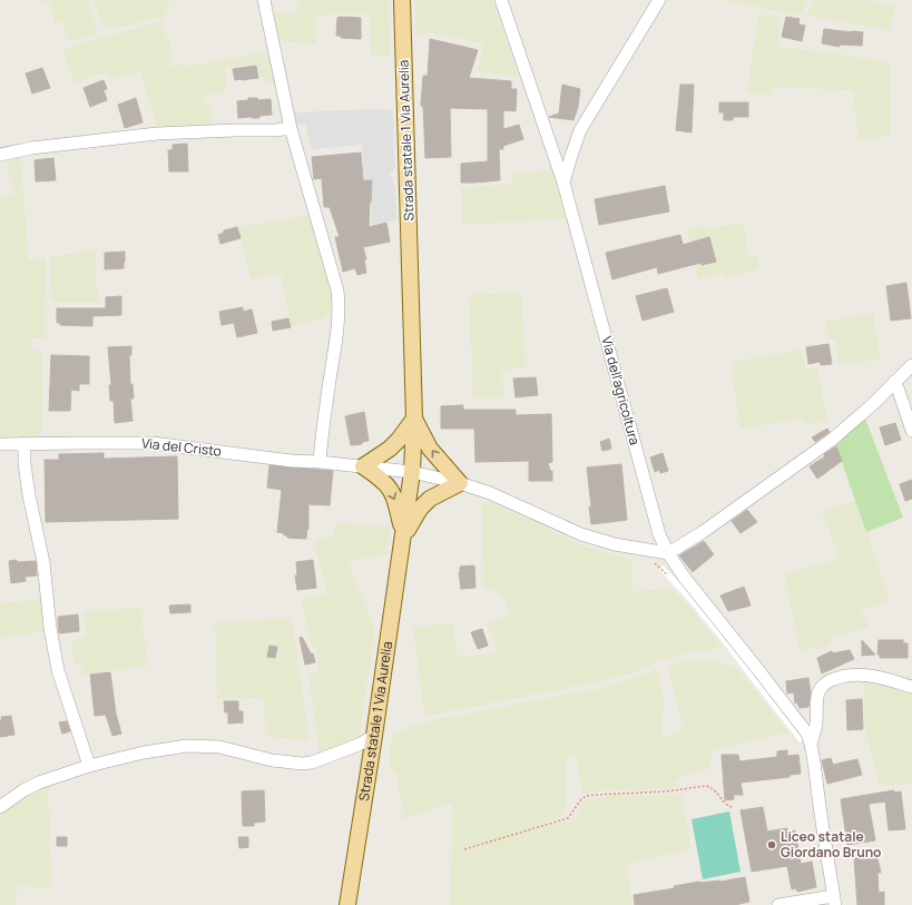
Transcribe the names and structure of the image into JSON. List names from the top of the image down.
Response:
{
  "streets": {
    "main road": ["Strada statale 1 Via Aurelia"],
    "street": ["Via dell'agricoltura", "Via del Cristo"]
  },
  "crossings": [
    ["Strada statale 1 Via Aurelia", "Via del Cristo"],
    ["Via dell'agricoltura", "Via del Cristo"]
  ],
  "places": ["Liceo statale Giordano Bruno"]
}
